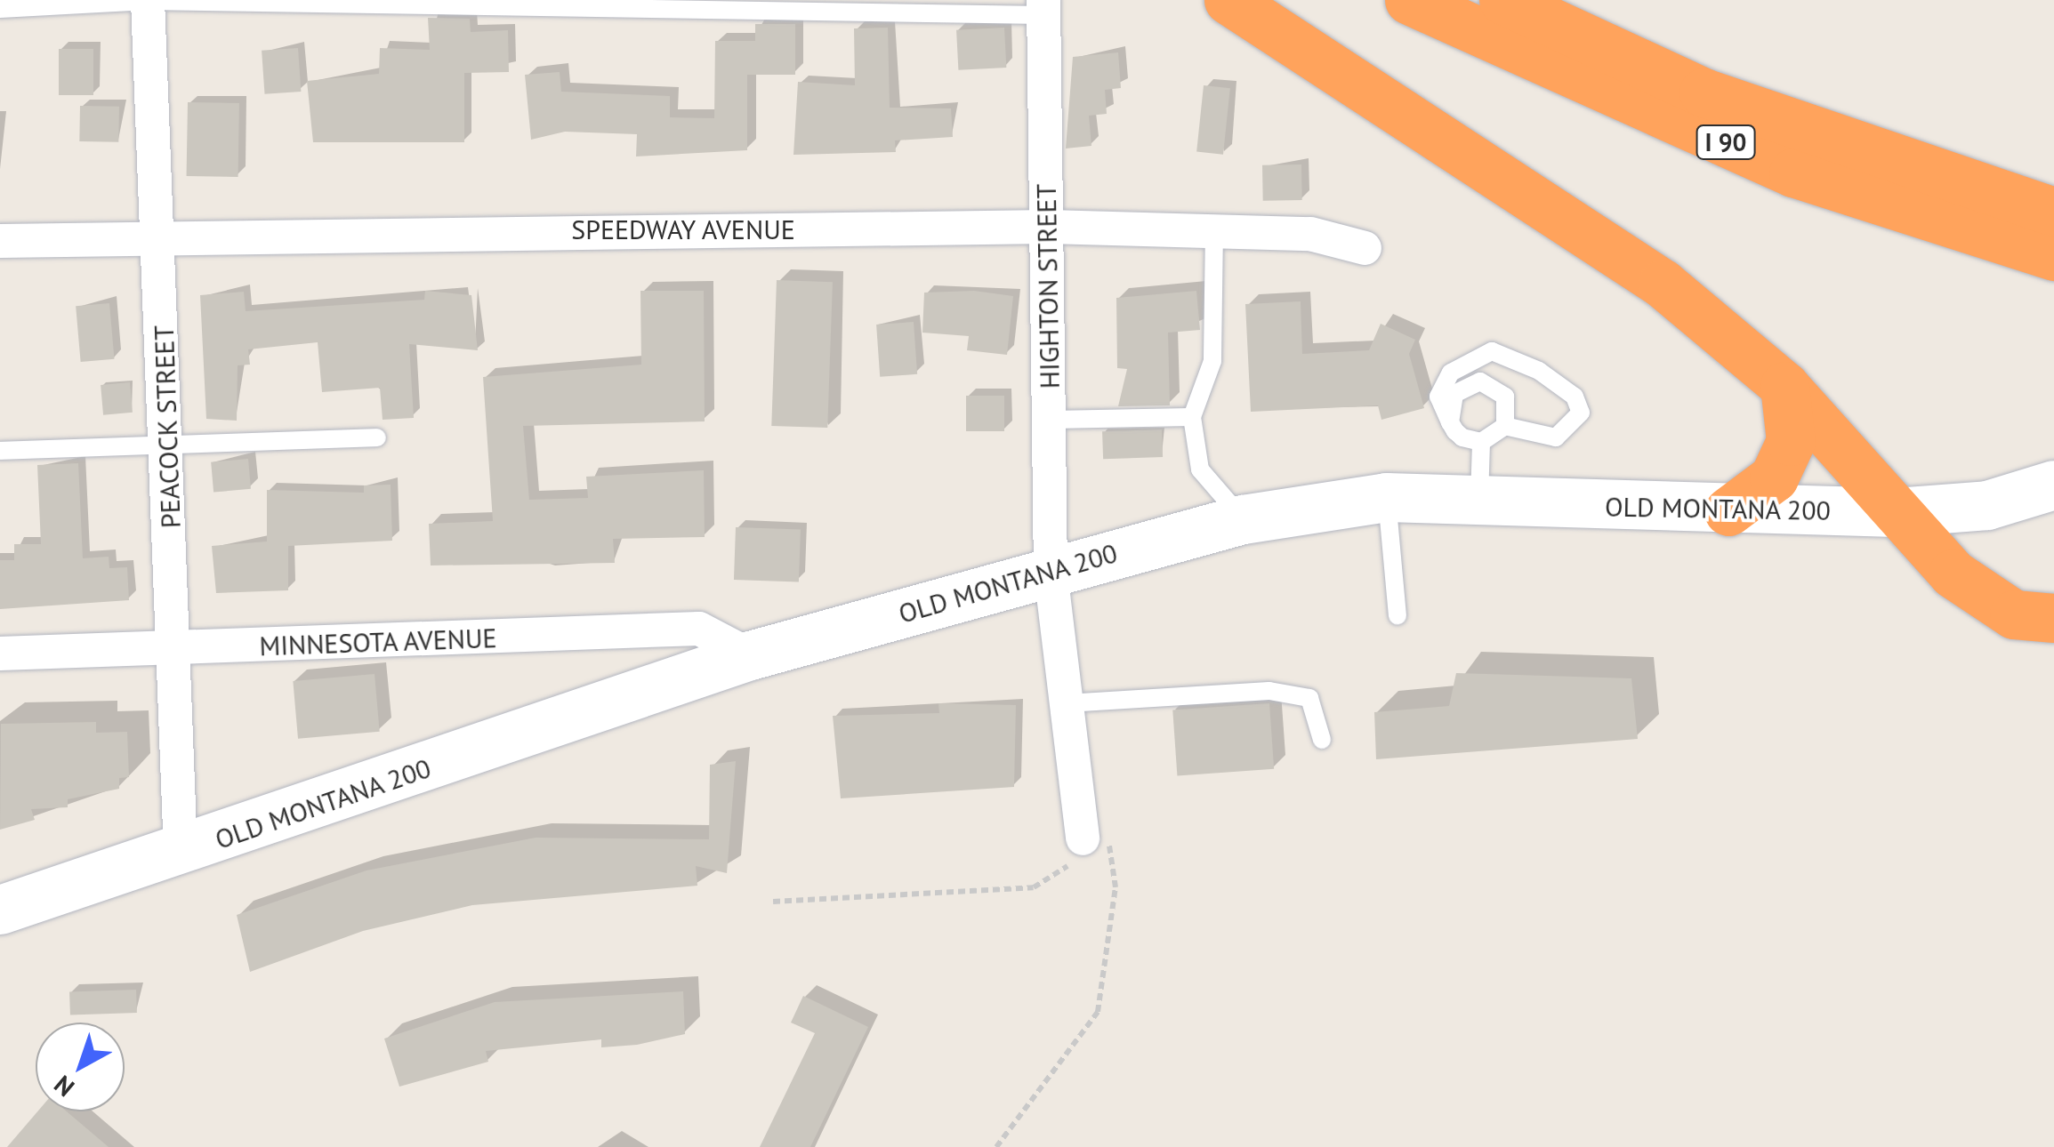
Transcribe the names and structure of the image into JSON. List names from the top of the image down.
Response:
{
  "streets": {
    "highway": ["I 90"],
    "main road": ["OLD MONTANA 200"],
    "street": [
      "SPEEDWAY AVENUE",
      "HIGHTON STREET",
      "PEACOCK STREET",
      "MINNESOTA AVENUE"
    ]
  },
  "crossings": [
    ["SPEEDWAY AVENUE", "HIGHTON STREET"],
    ["SPEEDWAY AVENUE", "PEACOCK STREET"],
    ["HIGHTON STREET", "OLD MONTANA 200"],
    ["PEACOCK STREET", "OLD MONTANA 200"],
    ["PEACOCK STREET", "MINNESOTA AVENUE"],
    ["OLD MONTANA 200", "MINNESOTA AVENUE"]
  ],
  "north": "bottom left"
}
